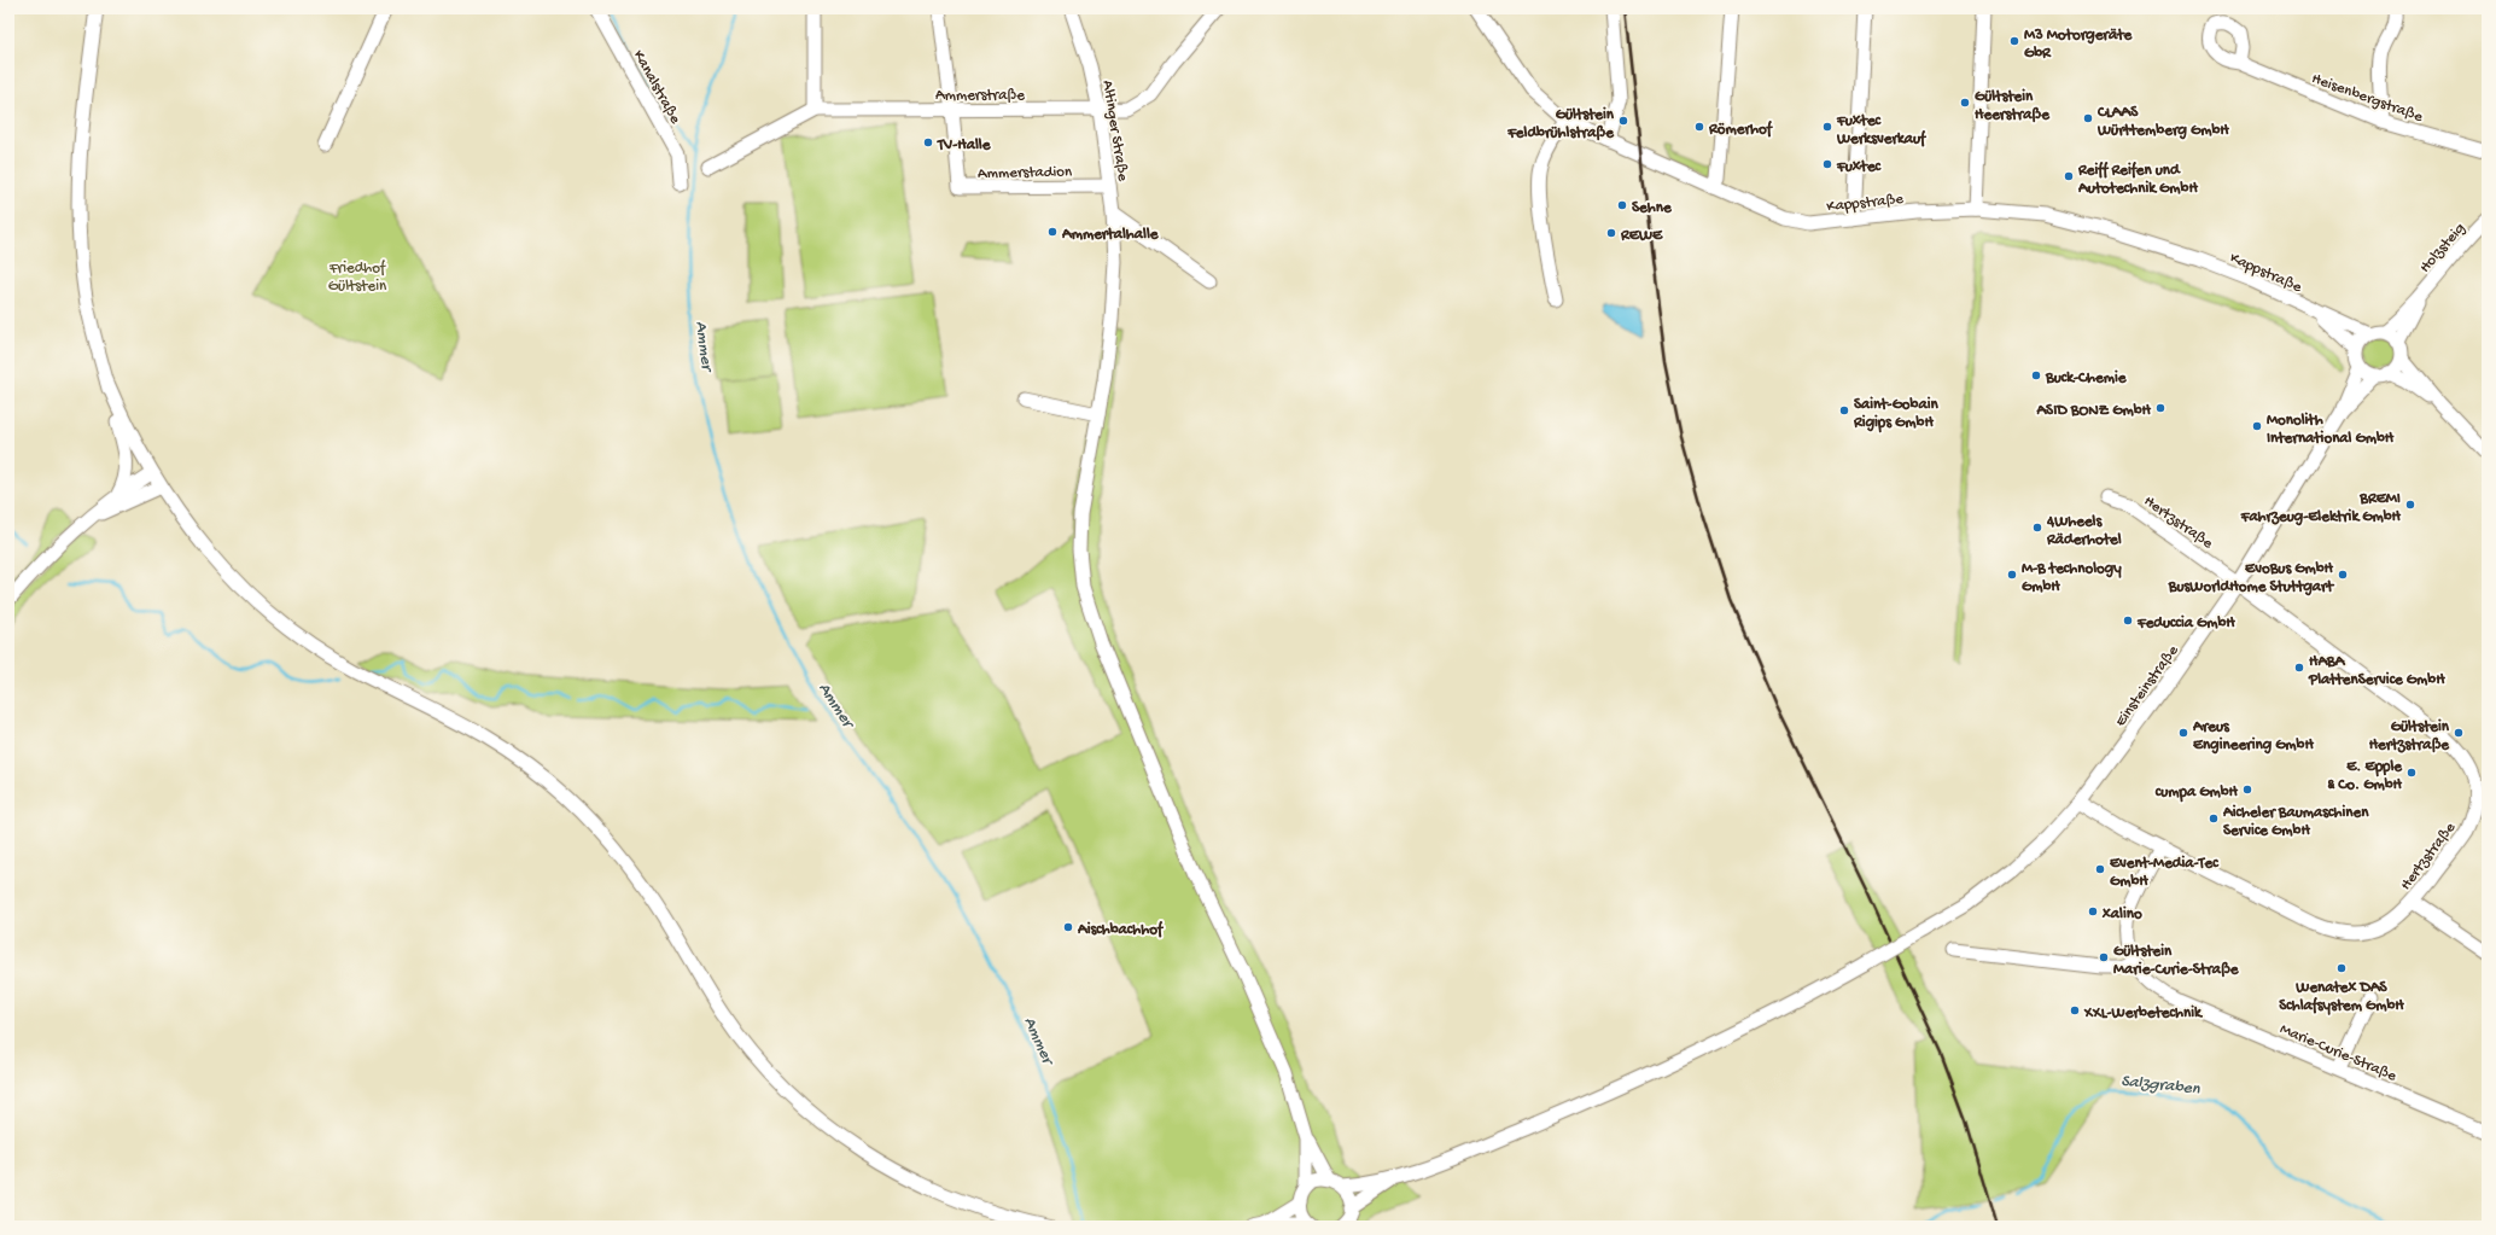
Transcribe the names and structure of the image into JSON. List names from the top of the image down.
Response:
{
  "streets": {
    "street": [
      "Kanalstraße",
      "Ammerstraße",
      "Heisenbergstraße",
      "Altinger Straße",
      "Ammerstadion",
      "Kappstraße",
      "Holzsteig",
      "Hertzstraße",
      "Einsteinstraße",
      "Marie-Curie-Straße"
    ]
  },
  "crossings": [
    ["Ammerstraße", "Altinger Straße"],
    ["Ammerstraße", "Ammerstadion"],
    ["Altinger Straße", "Ammerstadion"],
    ["Kappstraße", "Holzsteig"],
    ["Kappstraße", "Einsteinstraße"],
    ["Holzsteig", "Einsteinstraße"],
    ["Hertzstraße", "Einsteinstraße"],
    ["Hertzstraße", "Marie-Curie-Straße"]
  ],
  "water": ["Ammer", "Salzgraben"],
  "parks": ["Friedhof Gültstein"],
  "places": [
    "M3 Motorgeräte GbR",
    "Gültstein Heerstraße",
    "CLAAS Württemberg GmbH",
    "Gültstein Feldbrühlstraße",
    "Römerhof",
    "Fuxtec Werksverkauf",
    "TV-Halle",
    "Fuxtec",
    "Reiff Reifen und Autotechnik GmbH",
    "Sehne",
    "Ammertalhalle",
    "REWE",
    "Buck-Chemie",
    "ASID BONZ GmbH",
    "Saint-Gobain Rigips GmbH",
    "Monolith International GmbH",
    "BREMI Fahrzeug-Elektrik GmbH",
    "4Wheels Räderhotel",
    "M-B technology GmbH",
    "EvoBus GmbH BusWorldHome Stuttgart",
    "Feduccia GmbH",
    "HABA PlattenService GmbH",
    "Areus Engineering GmbH",
    "Gültstein Hertzstraße",
    "E. Epple & Co. GmbH",
    "cumpa GmbH",
    "Aicheler Baumaschinen Service GmbH",
    "Event-Media-Tec GmbH",
    "xalino",
    "Aischbachhof",
    "Gültstein Marie-Curie-Straße",
    "Wenatex DAS Schlafsystem GmbH",
    "XXL-Werbetechnik"
  ]
}
